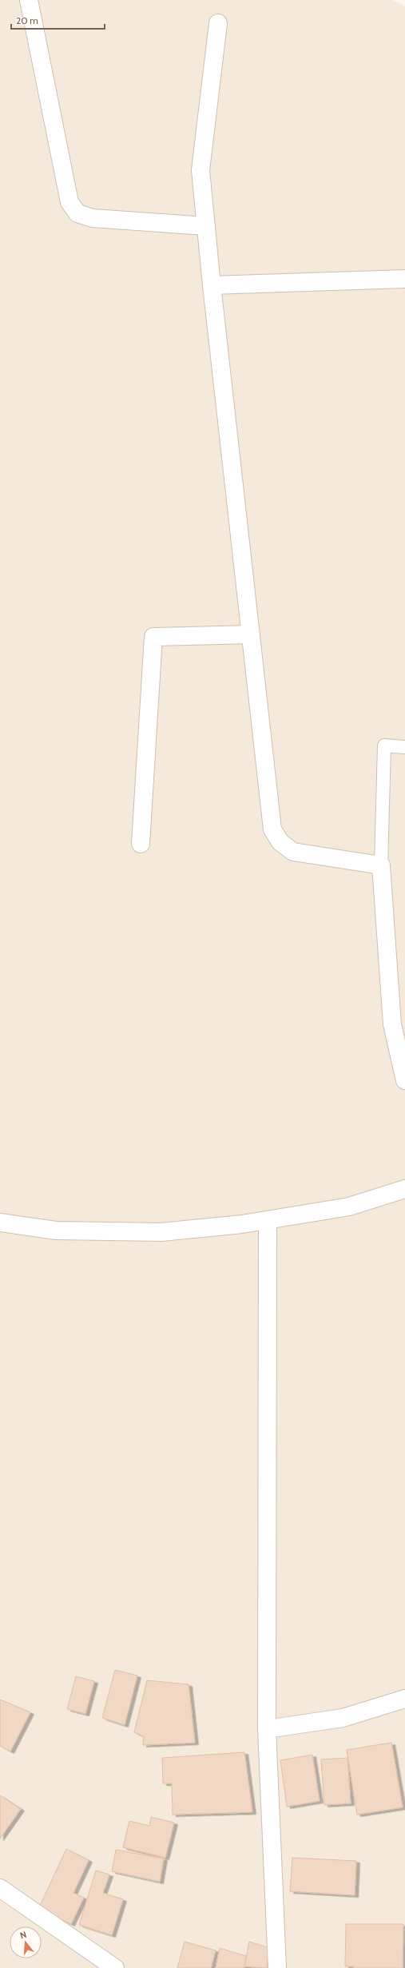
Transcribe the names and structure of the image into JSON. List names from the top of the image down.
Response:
{
  "scale_bar": "20 m",
  "north": "top"
}
